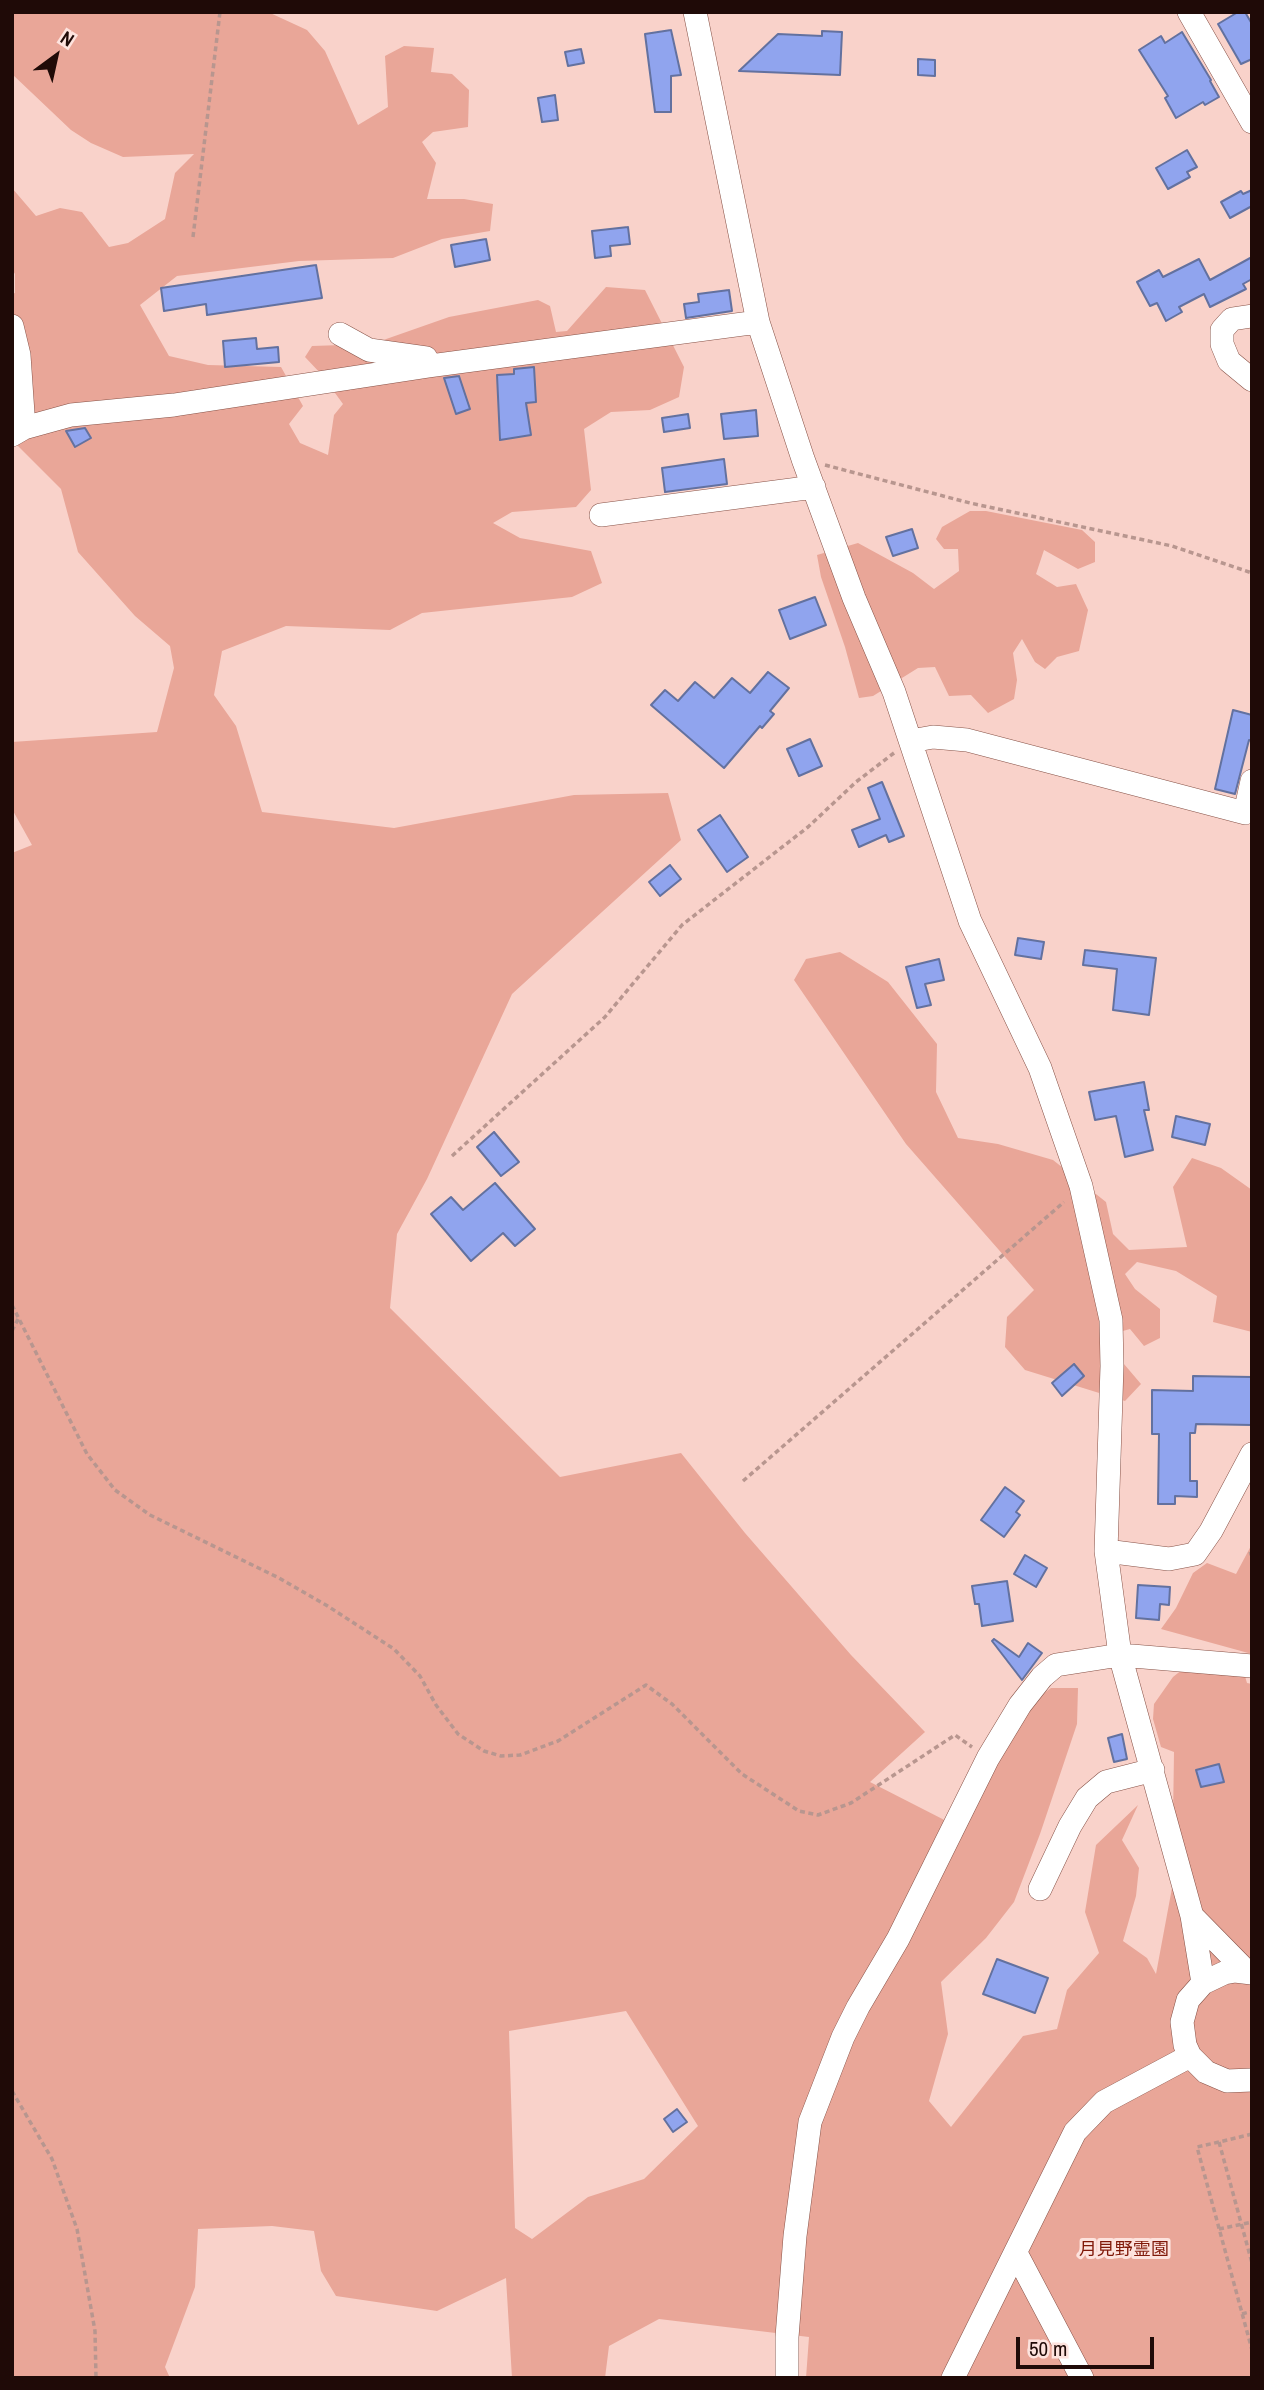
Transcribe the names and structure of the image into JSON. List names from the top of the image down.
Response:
{
  "parks": ["月見野霊園"],
  "scale_bar": "50 m",
  "north": "top right"
}
